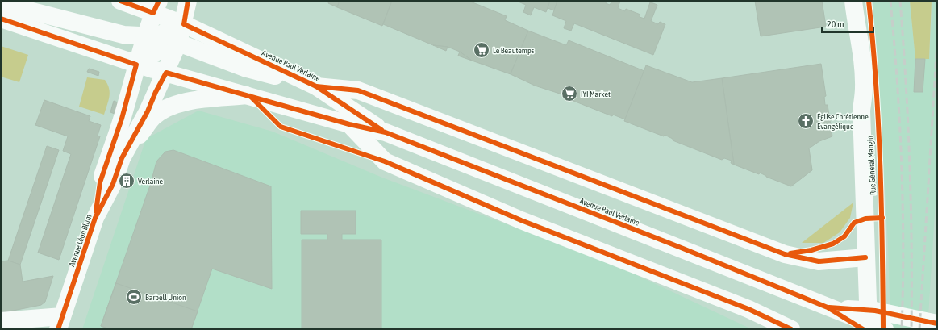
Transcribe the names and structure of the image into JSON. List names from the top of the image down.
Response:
{
  "streets": {
    "street": ["Avenue Paul Verlaine", "Rue Général Mangin", "Avenue Léon Blum"]
  },
  "crossings": [
    ["Avenue Paul Verlaine", "Avenue Léon Blum"]
  ],
  "places": {
    "supermarket": ["Le Beautemps", "IYI Market"],
    "church": ["Église Chrétienne Évangélique"],
    "building": ["Verlaine"],
    "sports": ["Barbell Union"]
  },
  "scale_bar": "20 m"
}
